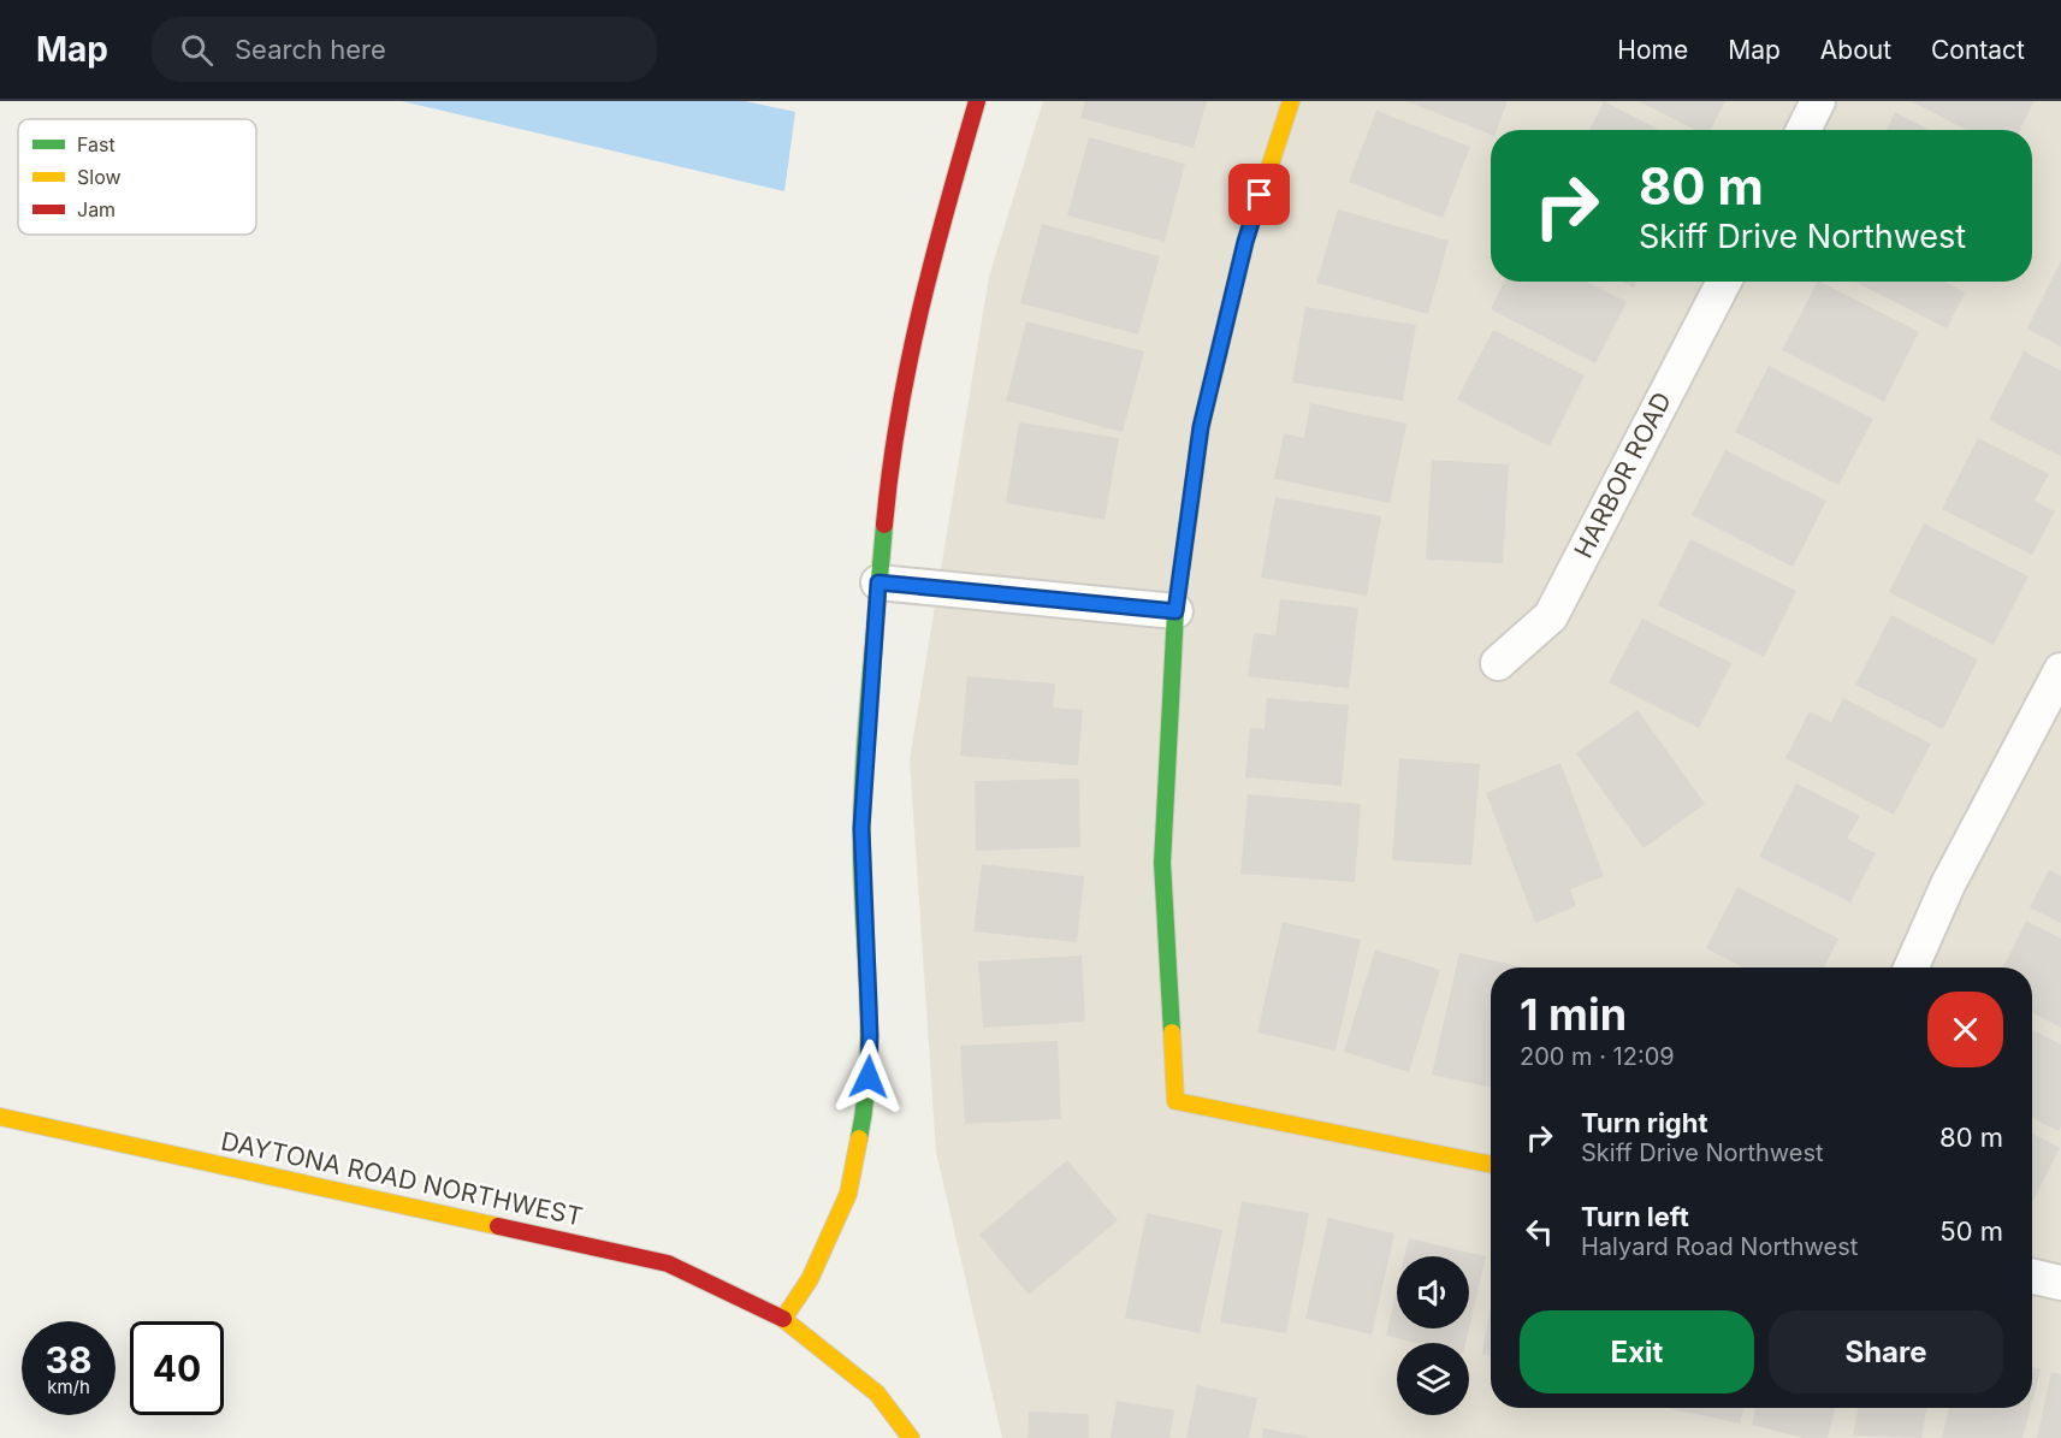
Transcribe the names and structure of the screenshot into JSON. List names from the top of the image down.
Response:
{
  "streets": {
    "street": ["HARBOR ROAD", "DAYTONA ROAD NORTHWEST"]
  },
  "legend": ["Fast", "Slow", "Jam"],
  "page": {
    "header": "Map",
    "search": "Search here",
    "nav": [
      "Home",
      "Map",
      "About",
      "Contact"
    ],
    "turn": ["80 m", "Skiff Drive Northwest"],
    "heading": ["1 min", "200 m · 12:09"],
    "list": [
      {
        "name": "Turn right",
        "note": "Skiff Drive Northwest",
        "value": "80 m"
      },
      {
        "name": "Turn left",
        "note": "Halyard Road Northwest",
        "value": "50 m"
      }
    ],
    "buttons": ["Exit", "Share"],
    "speed": "38 km/h",
    "limit": "40"
  }
}
